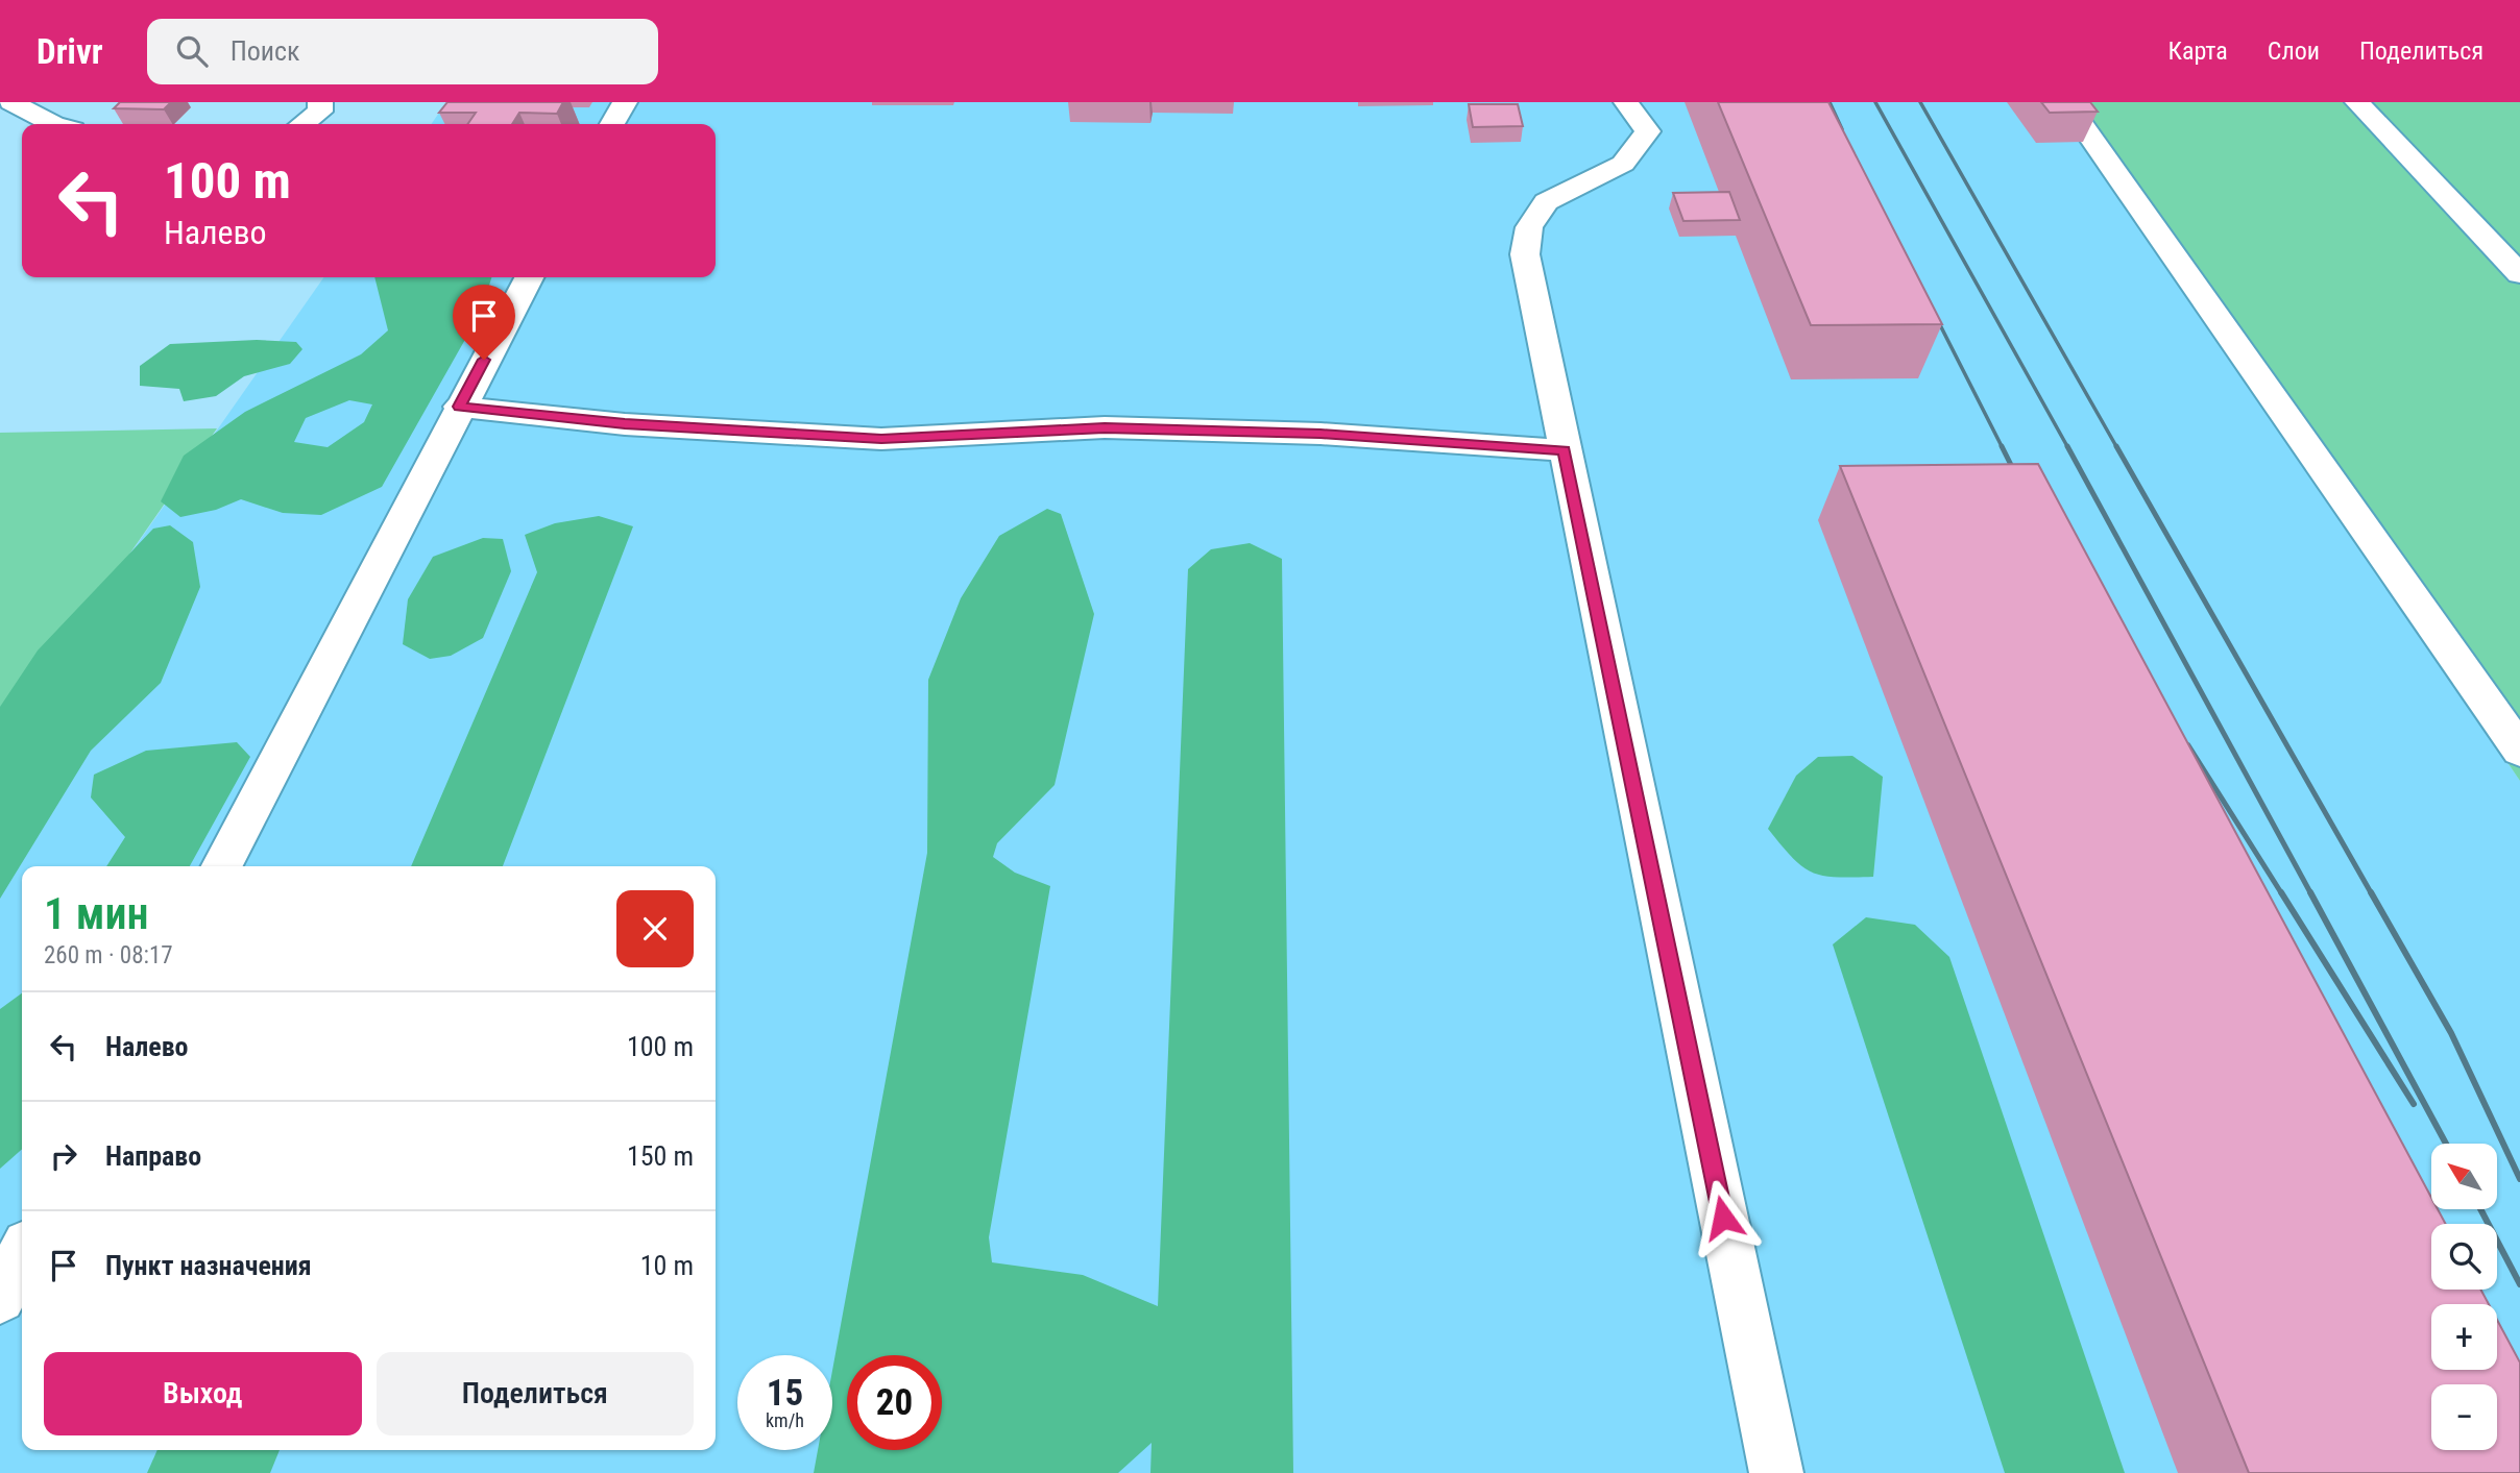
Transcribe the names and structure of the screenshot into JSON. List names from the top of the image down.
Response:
{
  "north": "top left",
  "page": {
    "header": "Drivr",
    "search": "Поиск",
    "nav": ["Карта", "Слои", "Поделиться"],
    "turn": ["100 m", "Налево"],
    "heading": ["1 мин", "260 m · 08:17"],
    "list": [
      {
        "name": "Налево",
        "value": "100 m"
      },
      {
        "name": "Направо",
        "value": "150 m"
      },
      {
        "name": "Пункт назначения",
        "value": "10 m"
      }
    ],
    "map_buttons": ["+", "−"],
    "buttons": ["Выход", "Поделиться"],
    "speed": "15 km/h",
    "limit": "20"
  }
}
